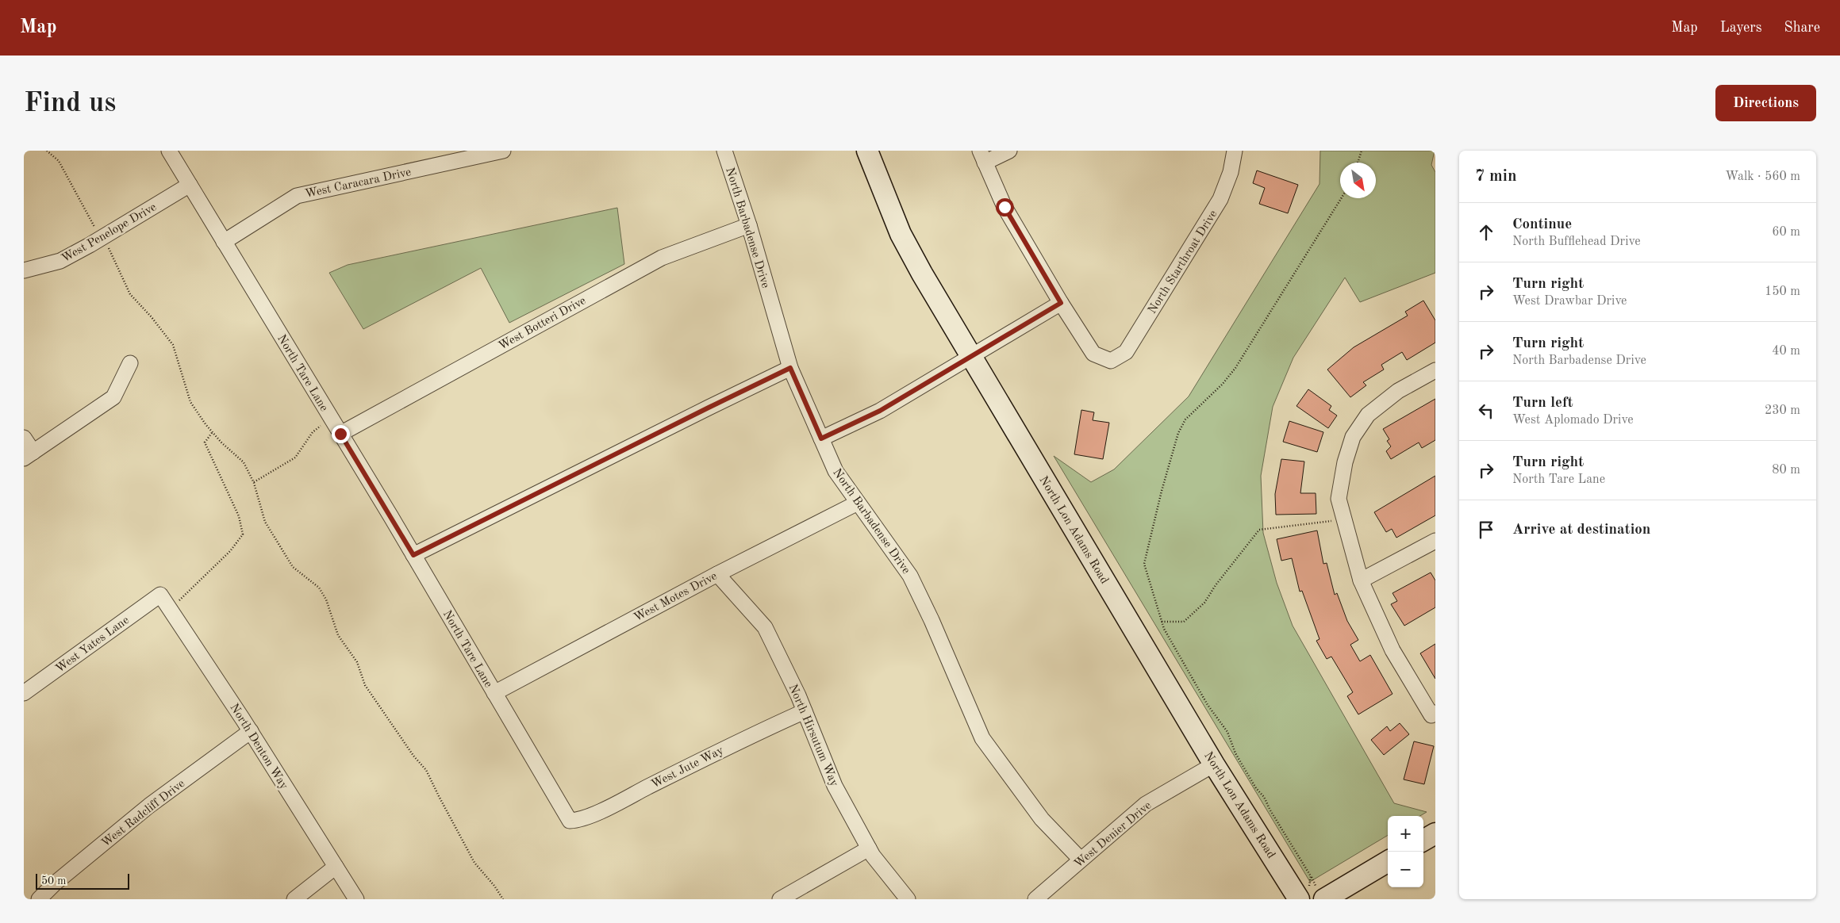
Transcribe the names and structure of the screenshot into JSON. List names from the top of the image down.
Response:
{
  "streets": {
    "street": [
      "West Caracara Drive",
      "North Barbadense Drive",
      "West Penelope Drive",
      "North Starthroat Drive",
      "West Botteri Drive",
      "North Tare Lane",
      "North Lon Adams Road",
      "West Motes Drive",
      "West Yates Lane",
      "North Hirsutum Way",
      "North Denton Way",
      "West Jute Way",
      "West Radcliff Drive",
      "West Denier Drive"
    ]
  },
  "crossings": [
    ["West Caracara Drive", "North Tare Lane"],
    ["North Barbadense Drive", "West Botteri Drive"],
    ["North Barbadense Drive", "West Motes Drive"],
    ["North Barbadense Drive", "West Denier Drive"],
    ["West Penelope Drive", "North Tare Lane"],
    ["West Botteri Drive", "North Tare Lane"],
    ["North Tare Lane", "West Motes Drive"],
    ["North Tare Lane", "West Jute Way"],
    ["North Lon Adams Road", "West Denier Drive"],
    ["West Motes Drive", "North Hirsutum Way"],
    ["West Yates Lane", "North Denton Way"],
    ["North Hirsutum Way", "West Jute Way"],
    ["North Denton Way", "West Radcliff Drive"]
  ],
  "scale_bar": "50 m",
  "north": "bottom right",
  "page": {
    "header": "Map",
    "nav": ["Map", "Layers", "Share"],
    "buttons": "Directions",
    "title": "Find us",
    "heading": ["7 min", "Walk · 560 m"],
    "list": [
      ["Continue", "North Bufflehead Drive", "60 m"],
      ["Turn right", "West Drawbar Drive", "150 m"],
      ["Turn right", "North Barbadense Drive", "40 m"],
      ["Turn left", "West Aplomado Drive", "230 m"],
      ["Turn right", "North Tare Lane", "80 m"],
      "Arrive at destination"
    ],
    "map_buttons": ["+", "−"],
    "scale": "50 m"
  }
}
